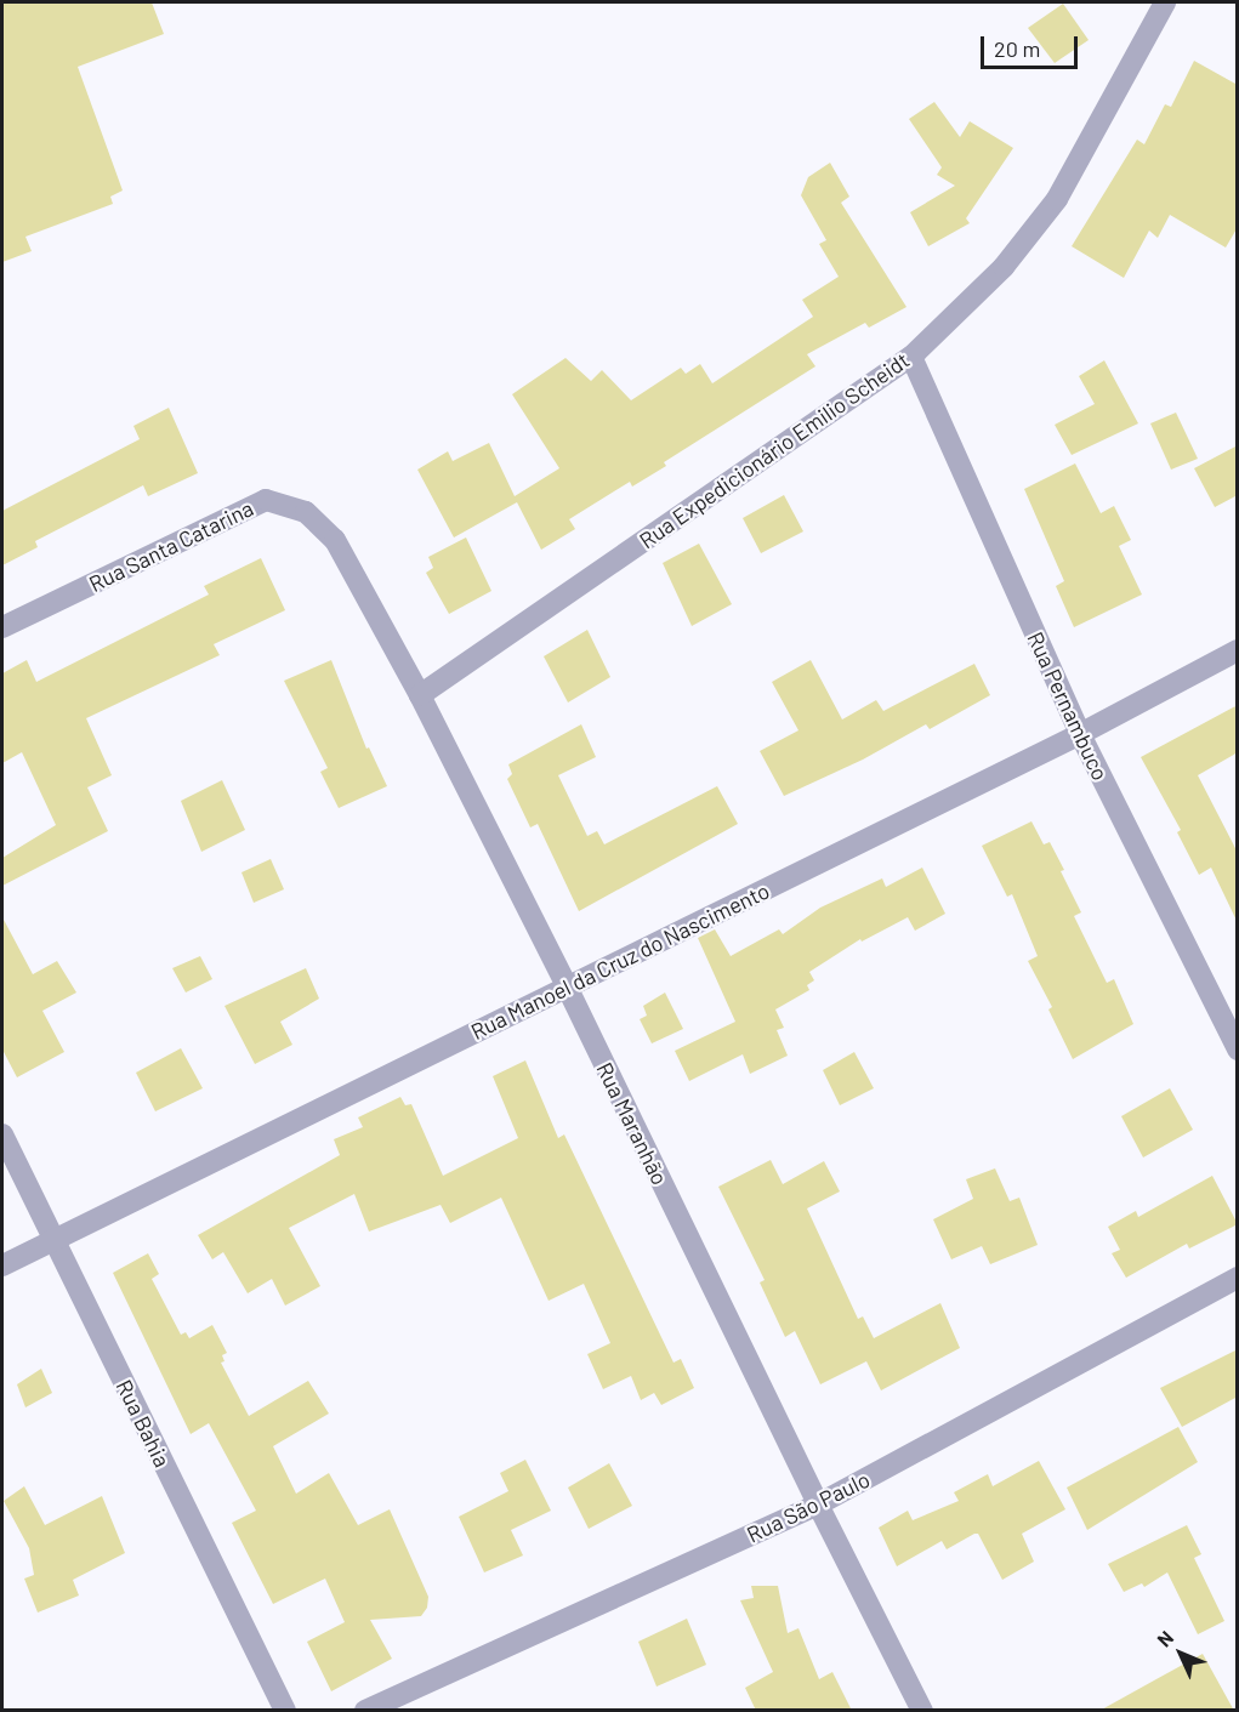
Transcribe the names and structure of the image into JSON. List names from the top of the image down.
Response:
{
  "streets": {
    "street": [
      "Rua Expedicionário Emilio Scheidt",
      "Rua Santa Catarina",
      "Rua Pernambuco",
      "Rua Manoel da Cruz do Nascimento",
      "Rua Maranhão",
      "Rua Bahia",
      "Rua São Paulo"
    ]
  },
  "crossings": [
    ["Rua Expedicionário Emilio Scheidt", "Rua Pernambuco"],
    ["Rua Expedicionário Emilio Scheidt", "Rua Maranhão"],
    ["Rua Santa Catarina", "Rua Maranhão"],
    ["Rua Pernambuco", "Rua Manoel da Cruz do Nascimento"],
    ["Rua Manoel da Cruz do Nascimento", "Rua Maranhão"],
    ["Rua Manoel da Cruz do Nascimento", "Rua Bahia"],
    ["Rua Maranhão", "Rua São Paulo"]
  ],
  "scale_bar": "20 m",
  "north": "top left"
}
